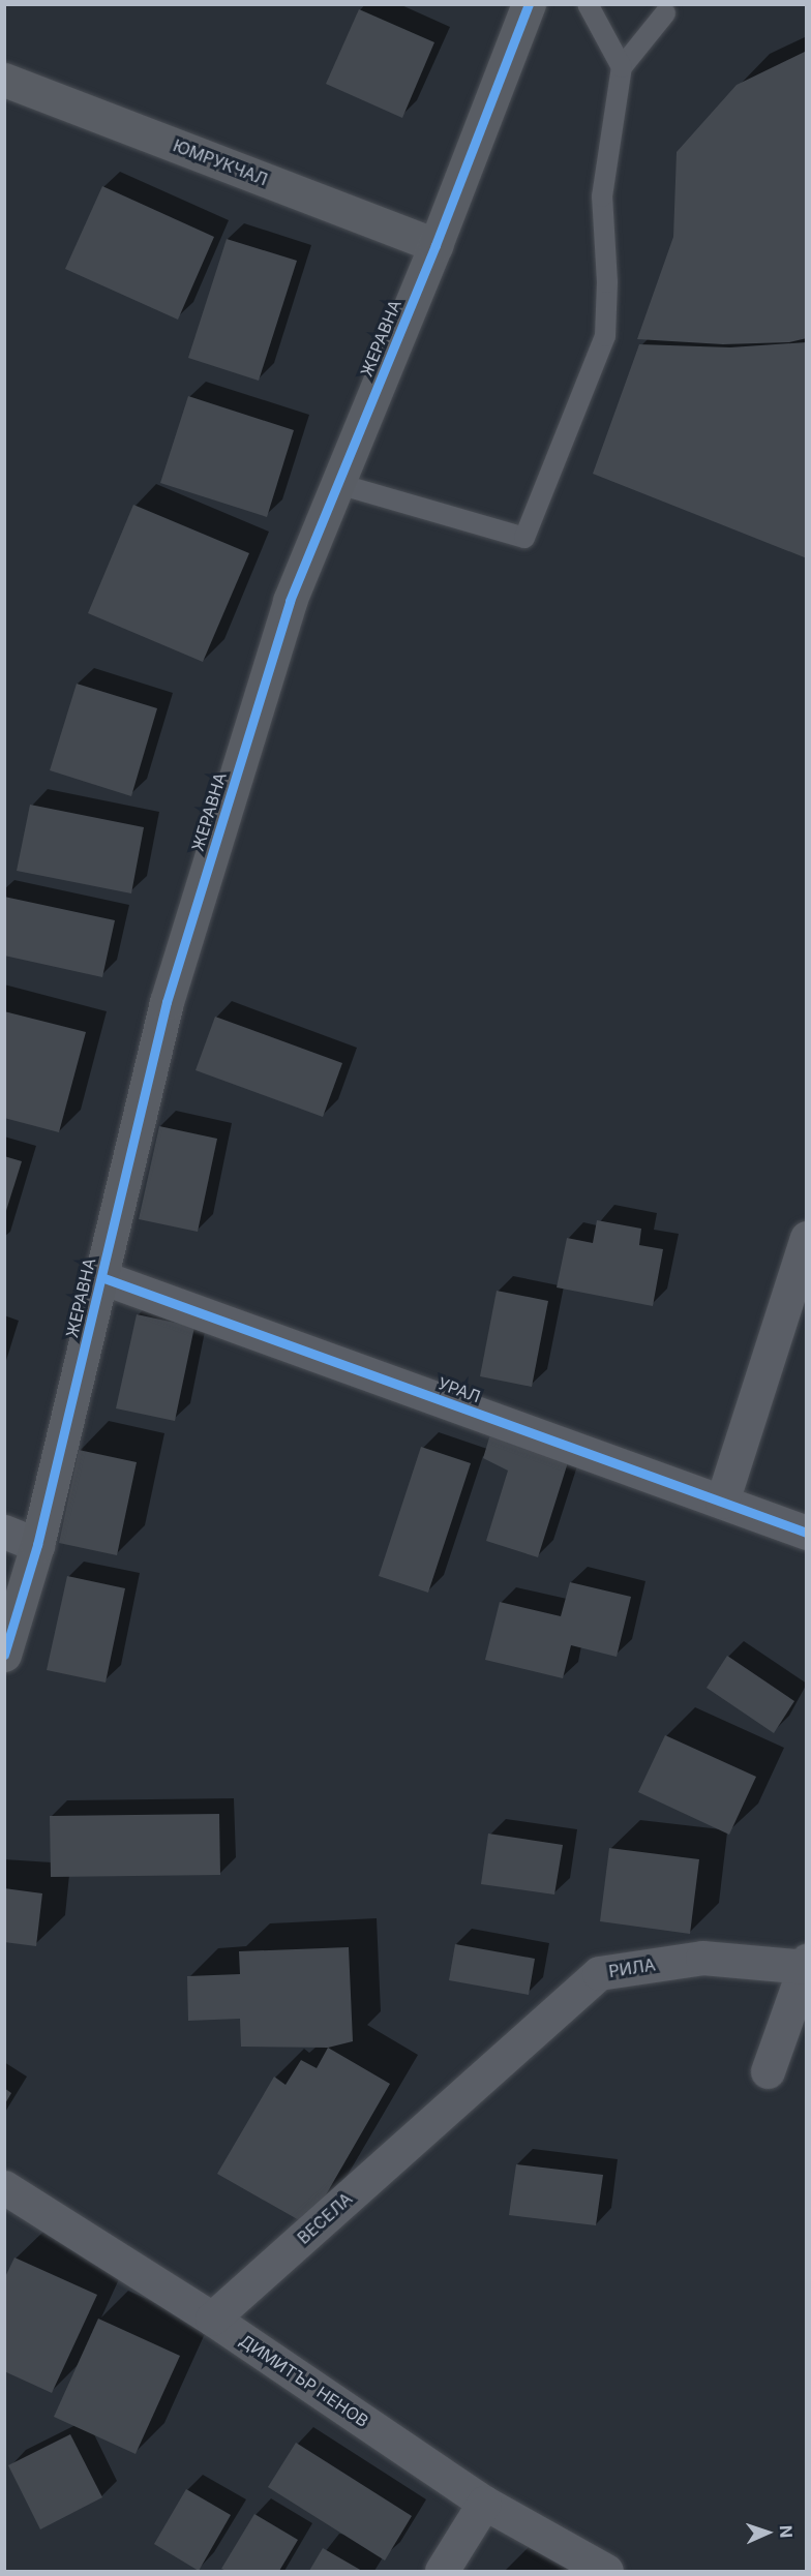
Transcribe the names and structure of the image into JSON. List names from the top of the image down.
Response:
{
  "streets": {
    "street": [
      "ЮМРУКЧАЛ",
      "ЖЕРАВНА",
      "УРАЛ",
      "РИЛА",
      "ВЕСЕЛА",
      "ДИМИТЪР НЕНОВ"
    ]
  },
  "crossings": [
    ["ЮМРУКЧАЛ", "ЖЕРАВНА"],
    ["ЖЕРАВНА", "УРАЛ"],
    ["РИЛА", "ВЕСЕЛА"],
    ["ВЕСЕЛА", "ДИМИТЪР НЕНОВ"]
  ],
  "north": "right"
}
